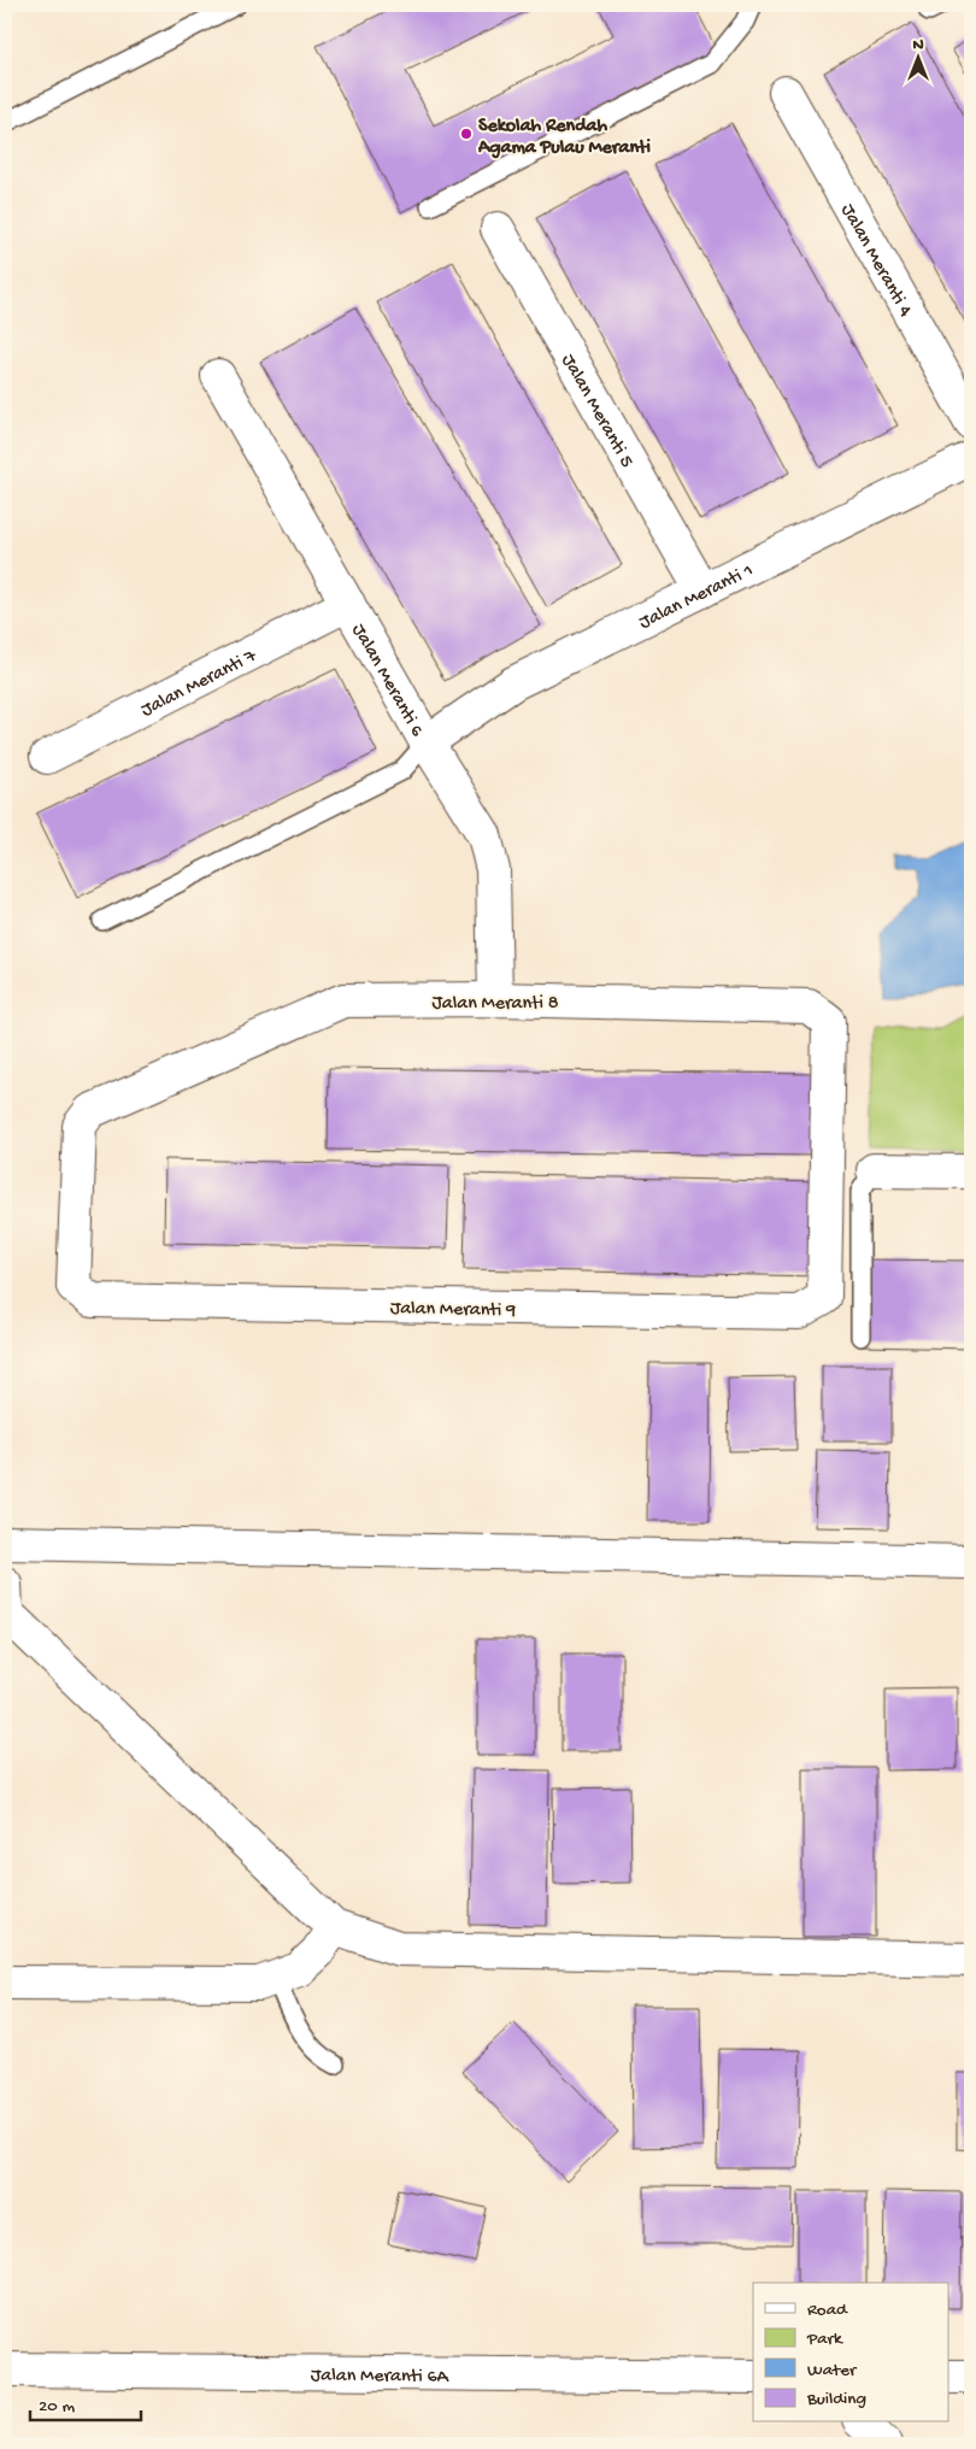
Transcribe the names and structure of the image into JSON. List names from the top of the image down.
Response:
{
  "streets": {
    "street": [
      "Jalan Meranti 4",
      "Jalan Meranti 5",
      "Jalan Meranti 1",
      "Jalan Meranti 6",
      "Jalan Meranti 7",
      "Jalan Meranti 8",
      "Jalan Meranti 9",
      "Jalan Meranti 6A"
    ]
  },
  "crossings": [
    ["Jalan Meranti 5", "Jalan Meranti 1"],
    ["Jalan Meranti 1", "Jalan Meranti 6"],
    ["Jalan Meranti 6", "Jalan Meranti 7"],
    ["Jalan Meranti 6", "Jalan Meranti 8"],
    ["Jalan Meranti 8", "Jalan Meranti 9"]
  ],
  "places": ["Sekolah Rendah Agama Pulau Meranti"],
  "legend": [
    "Road",
    "Park",
    "Water",
    "Building"
  ],
  "scale_bar": "20 m",
  "north": "top"
}
